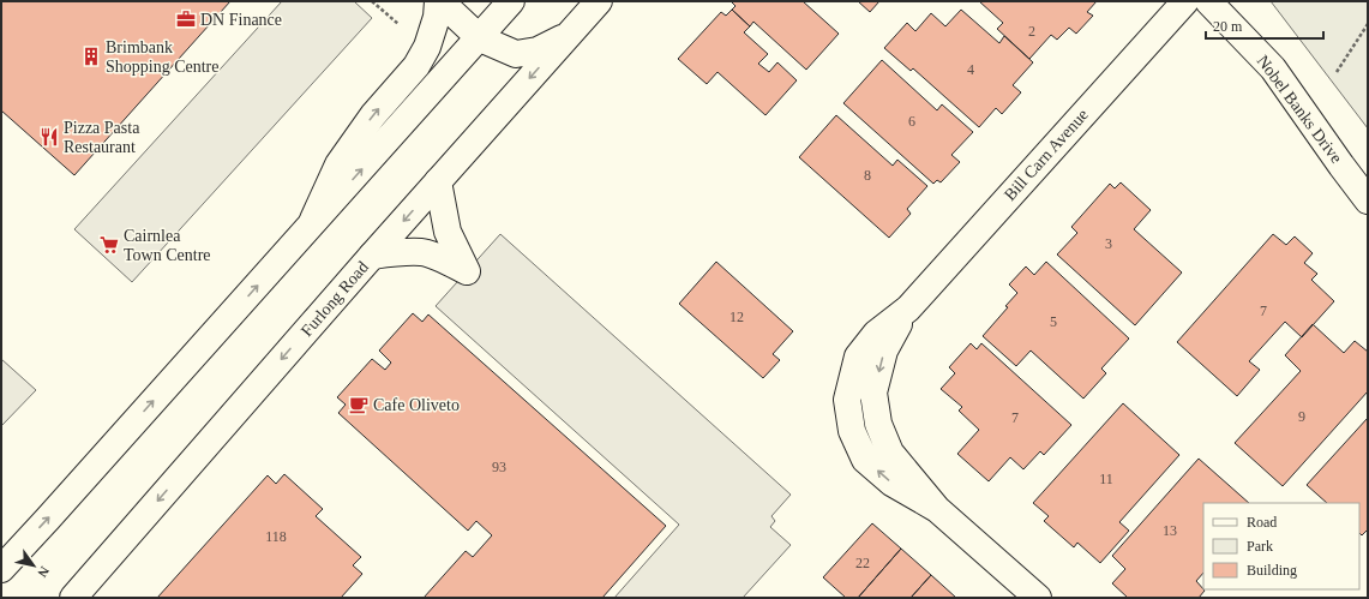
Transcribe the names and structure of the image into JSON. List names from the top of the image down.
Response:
{
  "streets": {
    "main road": ["Nobel Banks Drive", "Bill Carn Avenue", "Furlong Road"]
  },
  "places": {
    "office": ["DN Finance"],
    "building": ["Brimbank Shopping Centre"],
    "restaurant": ["Pizza Pasta Restaurant"],
    "supermarket": ["Cairnlea Town Centre"],
    "cafe": ["Cafe Oliveto"]
  },
  "house_numbers": [
    "2",
    "4",
    "6",
    "8",
    "3",
    "7",
    "12",
    "5",
    "9",
    "7",
    "93",
    "11",
    "13",
    "118",
    "22"
  ],
  "legend": ["Road", "Park", "Building"],
  "scale_bar": "20 m",
  "north": "bottom right"
}
